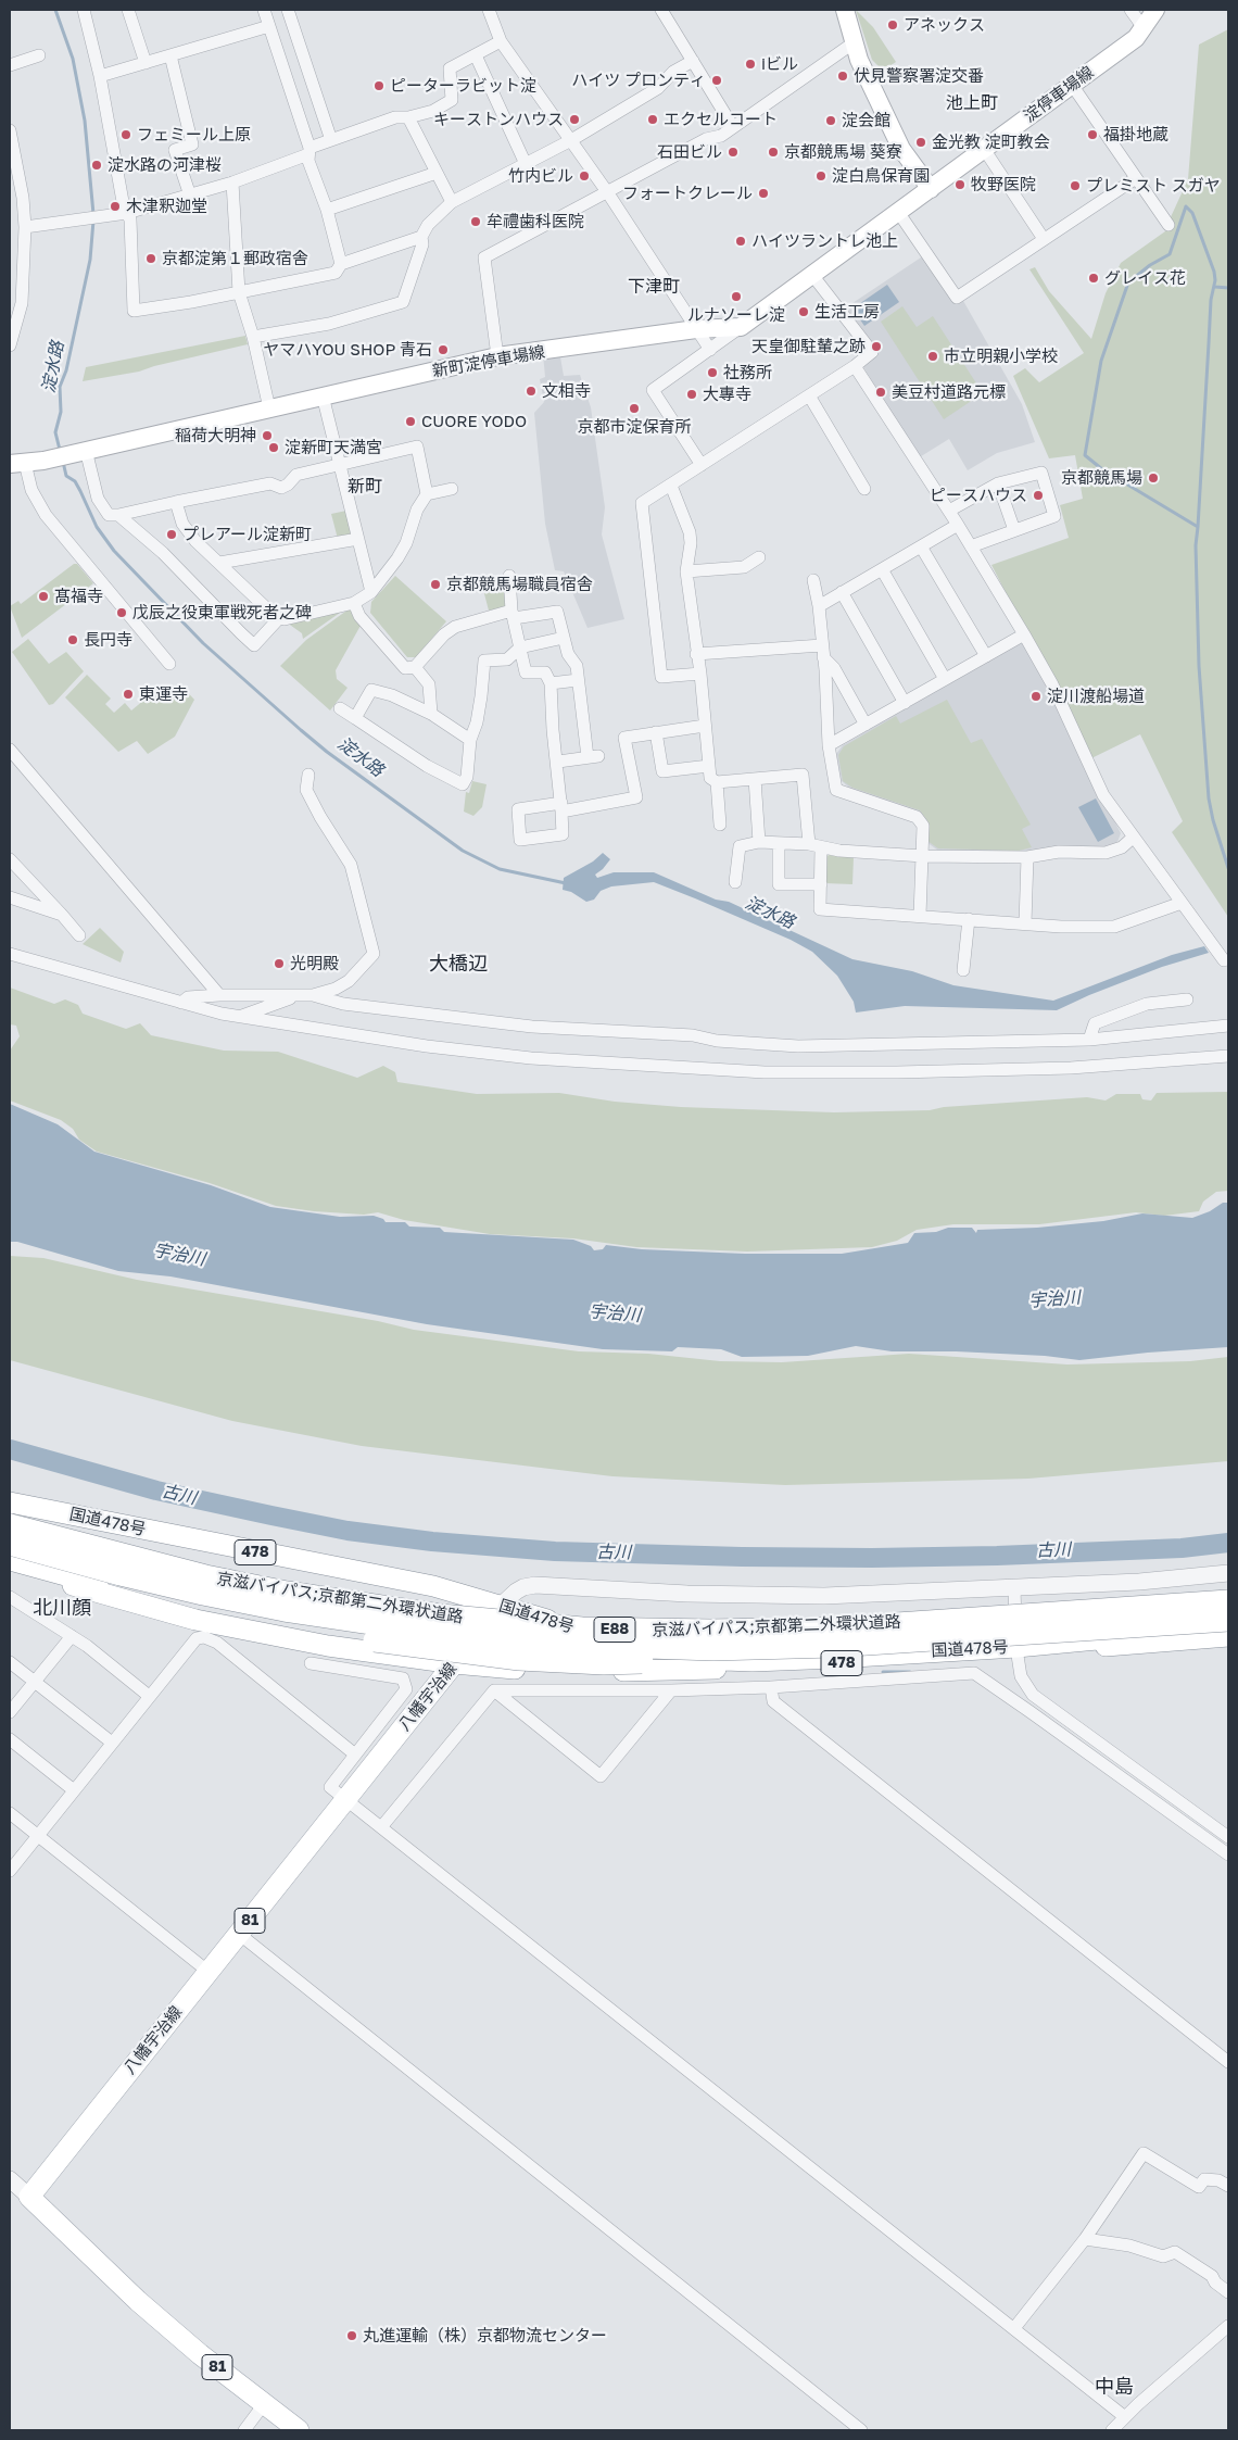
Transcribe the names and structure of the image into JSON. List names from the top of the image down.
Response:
{
  "streets": {
    "highway": ["京滋バイパス;京都第二外環状道路", "E88"],
    "main road": [
      "淀停車場線",
      "新町淀停車場線",
      "国道478号",
      "478",
      "八幡宇治線",
      "81"
    ]
  },
  "crossings": [
    ["国道478号", "京滋バイパス;京都第二外環状道路"],
    ["国道478号", "八幡宇治線"],
    ["京滋バイパス;京都第二外環状道路", "八幡宇治線"],
    ["八幡宇治線", "81"]
  ],
  "districts": [
    "池上町",
    "下津町",
    "新町",
    "大橋辺",
    "北川顔",
    "中島"
  ],
  "water": ["淀水路", "宇治川", "古川"],
  "places": [
    "アネックス",
    "iビル",
    "伏見警察署淀交番",
    "ハイツ プロンティ",
    "ピーターラビット淀",
    "キーストンハウス",
    "エクセルコート",
    "淀会館",
    "フェミール上原",
    "福掛地蔵",
    "金光教 淀町教会",
    "石田ビル",
    "京都競馬場 葵寮",
    "淀水路の河津桜",
    "竹内ビル",
    "淀白鳥保育園",
    "牧野医院",
    "プレミスト スガヤ",
    "フォートクレール",
    "木津釈迦堂",
    "牟禮歯科医院",
    "ハイツラントレ池上",
    "京都淀第１郵政宿舎",
    "グレイス花",
    "ルナソーレ淀",
    "生活工房",
    "天皇御駐輦之跡",
    "ヤマハYOU SHOP 青石",
    "市立明親小学校",
    "社務所",
    "文相寺",
    "美豆村道路元標",
    "大專寺",
    "京都市淀保育所",
    "CUORE YODO",
    "稲荷大明神",
    "淀新町天満宮",
    "京都競馬場",
    "ピースハウス",
    "プレアール淀新町",
    "京都競馬場職員宿舎",
    "髙福寺",
    "戊辰之役東軍戦死者之碑",
    "長円寺",
    "東運寺",
    "淀川渡船場道",
    "光明殿",
    "丸進運輸（株）京都物流センター"
  ]
}
